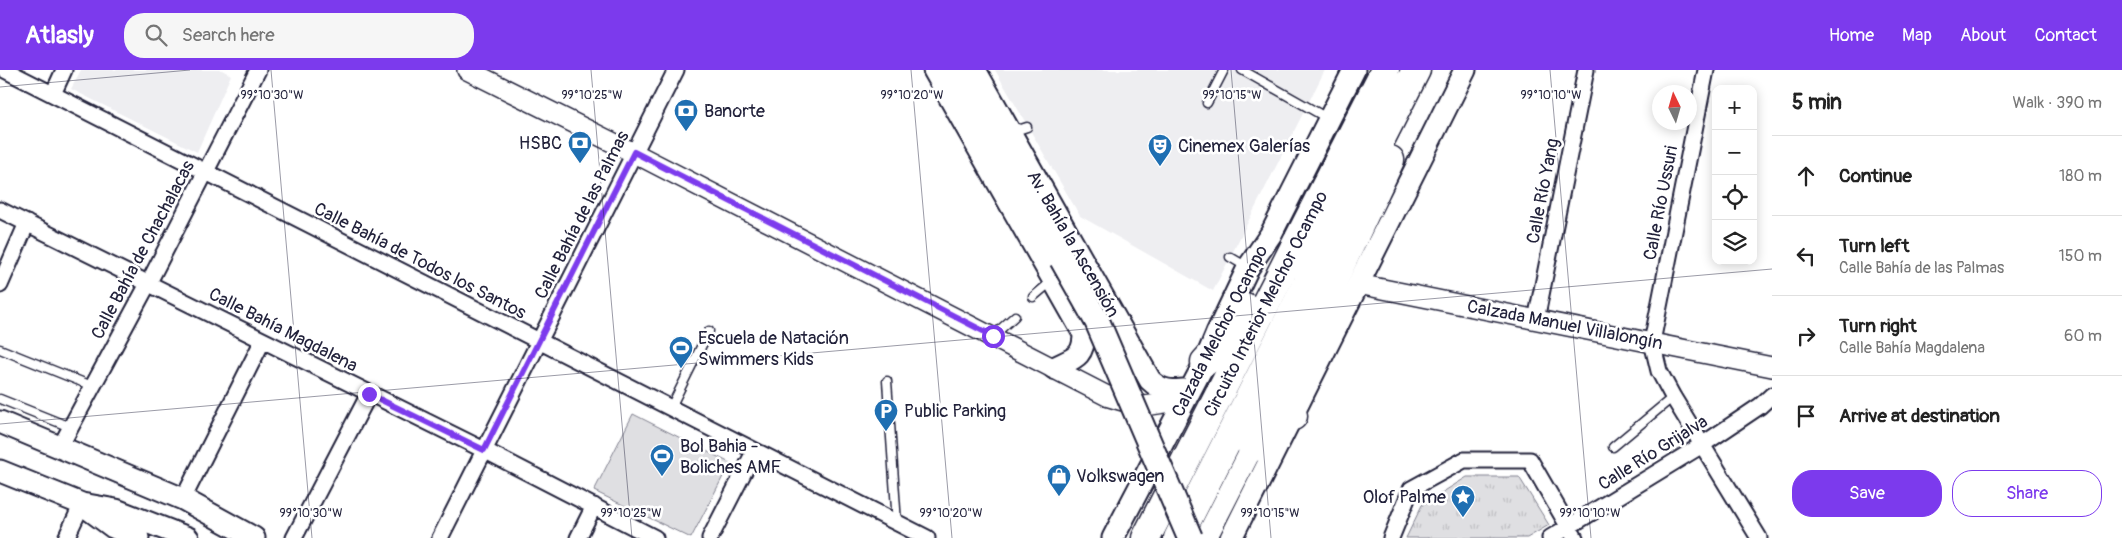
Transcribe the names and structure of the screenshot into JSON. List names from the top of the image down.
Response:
{
  "streets": {
    "highway": ["Circuito Interior Melchor Ocampo"],
    "main road": ["Av. Bahía la Ascensión", "Calzada Melchor Ocampo"],
    "street": [
      "Calle Río Yang",
      "Calle Río Ussuri",
      "Calle Bahía de las Palmas",
      "Calle Bahía de Chachalacas",
      "Calle Bahía de Todos los Santos",
      "Calzada Manuel Villalongín",
      "Calle Bahía Magdalena",
      "Calle Río Grijalva"
    ]
  },
  "crossings": [
    ["Calle Río Yang", "Calzada Manuel Villalongín"],
    ["Calle Río Ussuri", "Calzada Manuel Villalongín"],
    ["Calle Bahía de las Palmas", "Calle Bahía de Todos los Santos"],
    ["Calle Bahía de las Palmas", "Calle Bahía Magdalena"],
    ["Av. Bahía la Ascensión", "Calzada Melchor Ocampo"],
    ["Calle Bahía de Chachalacas", "Calle Bahía de Todos los Santos"],
    ["Calle Bahía de Chachalacas", "Calle Bahía Magdalena"]
  ],
  "places": {
    "bank": ["Banorte", "HSBC"],
    "theatre": ["Cinemex Galerías"],
    "sports": ["Escuela de Natación Swimmers Kids", "Bol Bahia - Boliches AMF"],
    "parking": ["Public Parking"],
    "shop": ["Volkswagen"],
    "place": ["Olof Palme"]
  },
  "north": "top",
  "page": {
    "header": "Atlasly",
    "search": "Search here",
    "nav": [
      "Home",
      "Map",
      "About",
      "Contact"
    ],
    "heading": ["5 min", "Walk · 390 m"],
    "map_buttons": ["+", "−"],
    "list": [
      ["Continue", "180 m"],
      ["Turn left", "Calle Bahía de las Palmas", "150 m"],
      ["Turn right", "Calle Bahía Magdalena", "60 m"],
      "Arrive at destination"
    ],
    "buttons": ["Save", "Share"]
  },
  "coordinates": [
    "99°10'30\"W",
    "99°10'25\"W",
    "99°10'20\"W",
    "99°10'15\"W",
    "99°10'10\"W"
  ]
}
